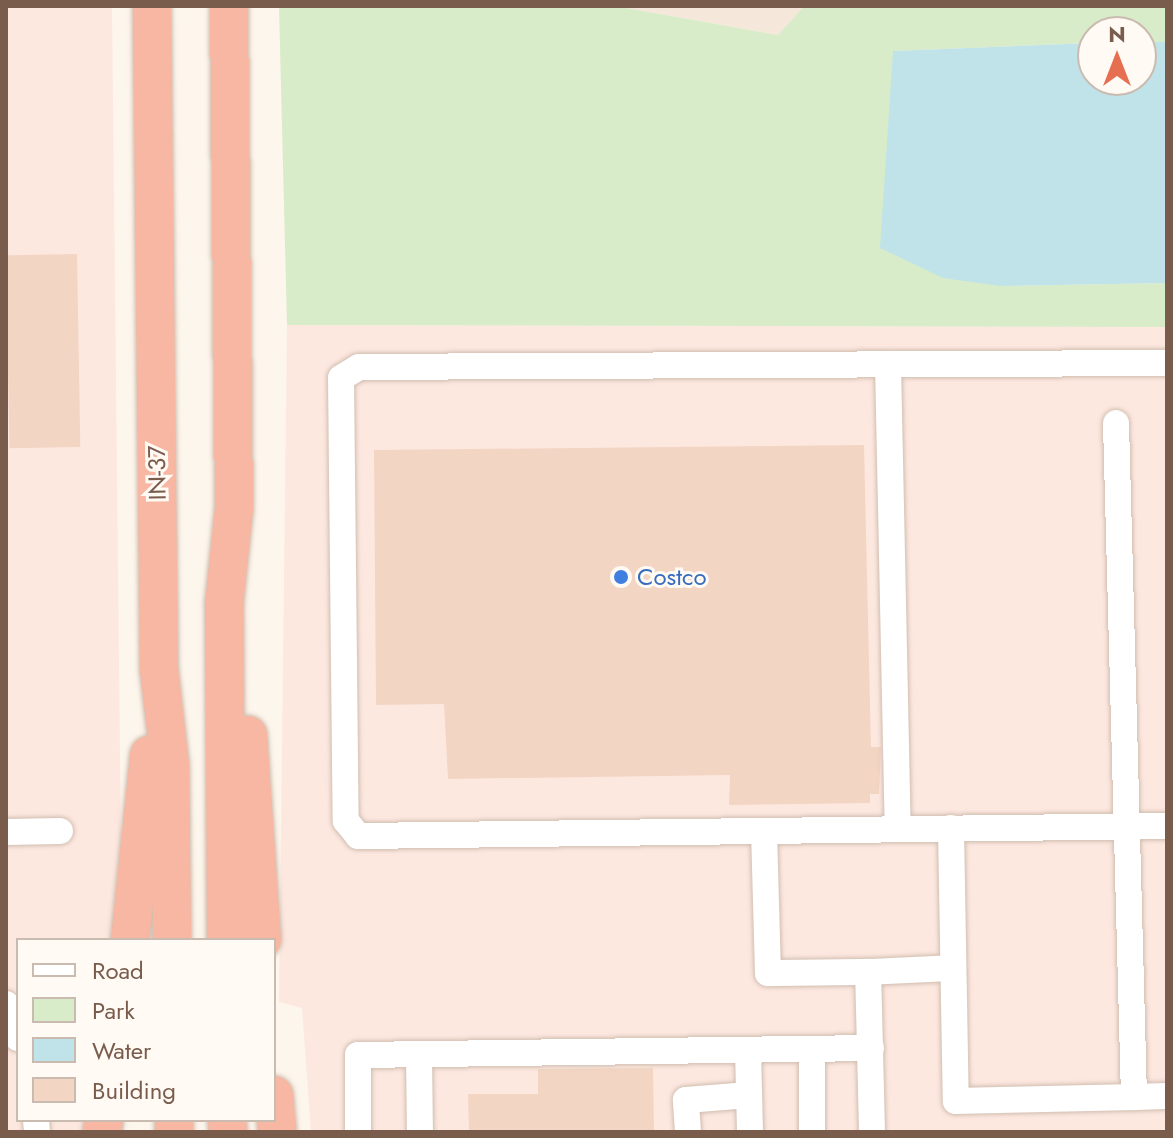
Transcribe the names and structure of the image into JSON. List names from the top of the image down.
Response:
{
  "streets": {
    "highway": ["IN-37"]
  },
  "places": ["Costco"],
  "legend": [
    "Road",
    "Park",
    "Water",
    "Building"
  ],
  "north": "top"
}
